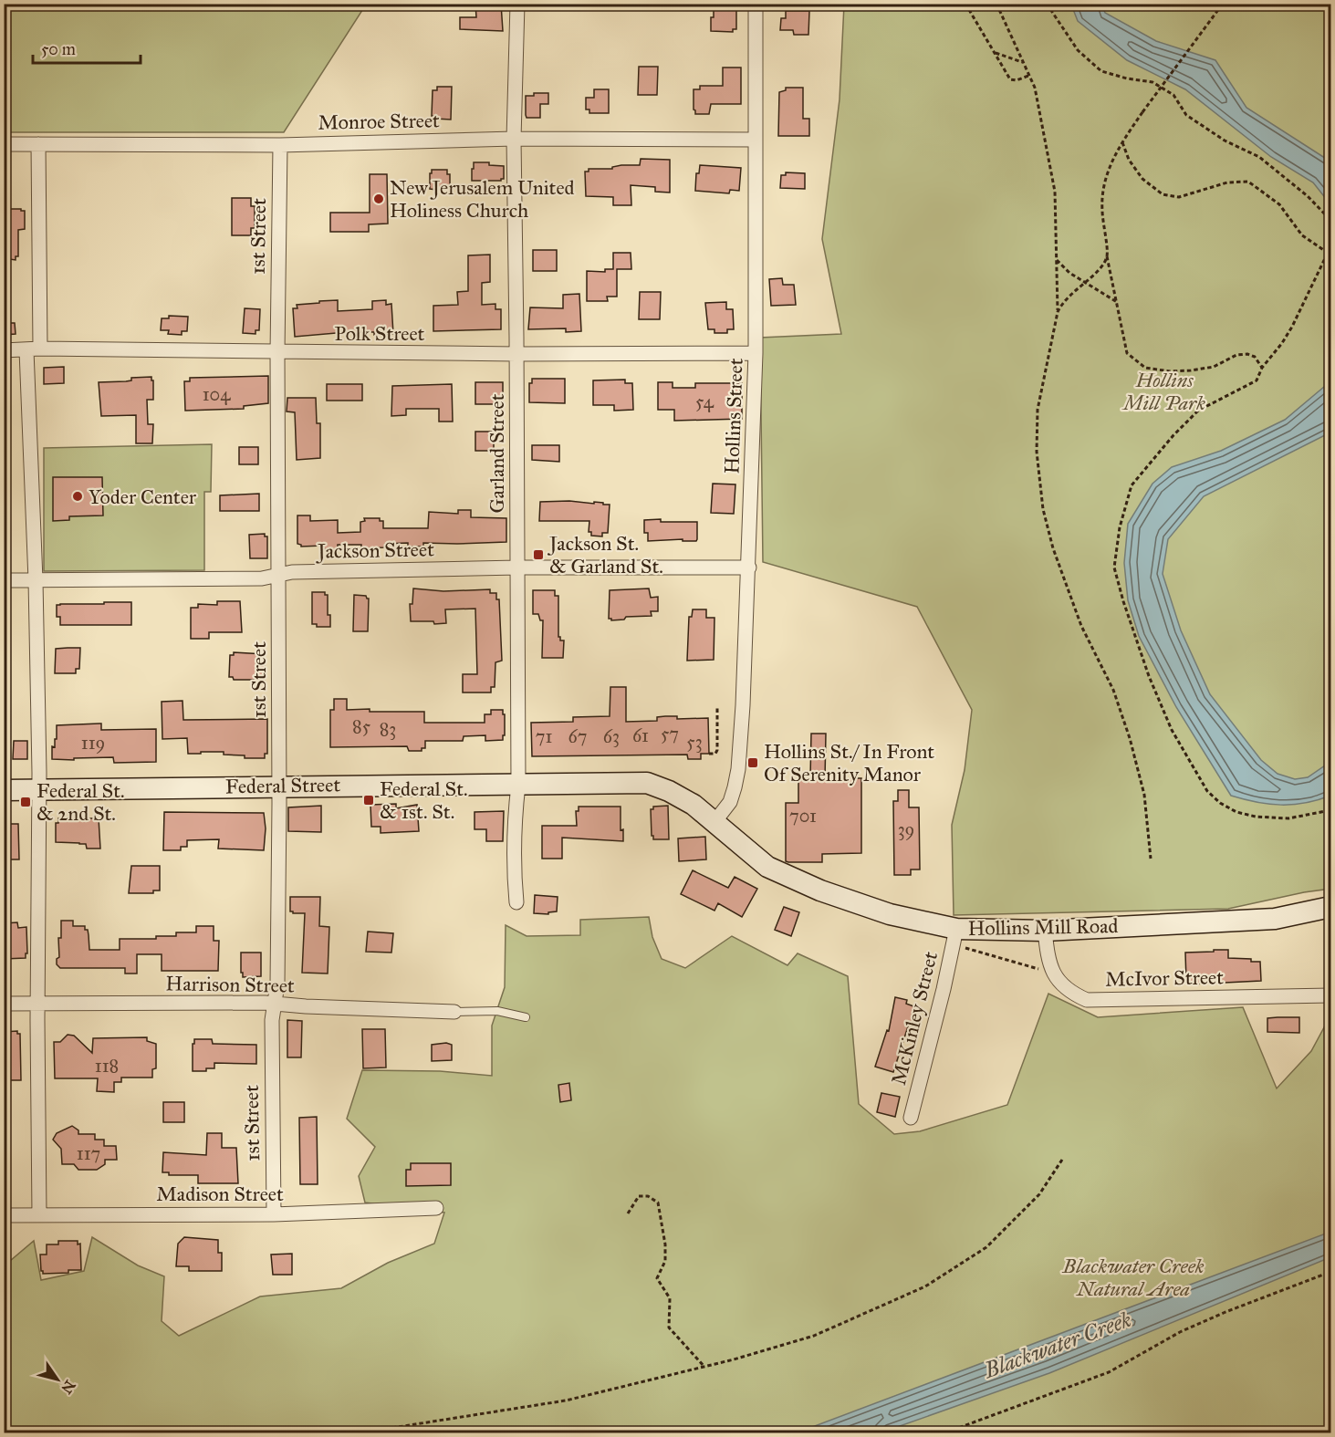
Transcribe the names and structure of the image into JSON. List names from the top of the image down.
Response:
{
  "streets": {
    "street": [
      "Monroe Street",
      "1st Street",
      "Polk Street",
      "Hollins Street",
      "Garland Street",
      "Jackson Street",
      "Federal Street",
      "Hollins Mill Road",
      "McIvor Street",
      "Harrison Street",
      "McKinley Street",
      "Madison Street"
    ]
  },
  "crossings": [
    ["Monroe Street", "1st Street"],
    ["Monroe Street", "Hollins Street"],
    ["Monroe Street", "Garland Street"],
    ["1st Street", "Polk Street"],
    ["1st Street", "Jackson Street"],
    ["1st Street", "Federal Street"],
    ["1st Street", "Harrison Street"],
    ["1st Street", "Madison Street"],
    ["Polk Street", "Hollins Street"],
    ["Polk Street", "Garland Street"],
    ["Hollins Street", "Jackson Street"],
    ["Hollins Street", "Federal Street"],
    ["Hollins Street", "Hollins Mill Road"],
    ["Garland Street", "Jackson Street"],
    ["Garland Street", "Federal Street"],
    ["Federal Street", "Hollins Mill Road"],
    ["Hollins Mill Road", "McIvor Street"],
    ["Hollins Mill Road", "McKinley Street"]
  ],
  "water": ["Blackwater Creek"],
  "parks": ["Hollins Mill Park", "Blackwater Creek Natural Area"],
  "places": {
    "other": ["New Jerusalem United Holiness Church", "Yoder Center"],
    "transit": [
      "Jackson St. & Garland St.",
      "Hollins St./ In Front Of Serenity Manor",
      "Federal St. & 1st. St.",
      "Federal St. & 2nd St."
    ]
  },
  "house_numbers": [
    "104",
    "54",
    "85",
    "83",
    "57",
    "61",
    "71",
    "67",
    "63",
    "53",
    "119",
    "701",
    "39",
    "118",
    "117"
  ],
  "scale_bar": "50 m",
  "north": "bottom right"
}
